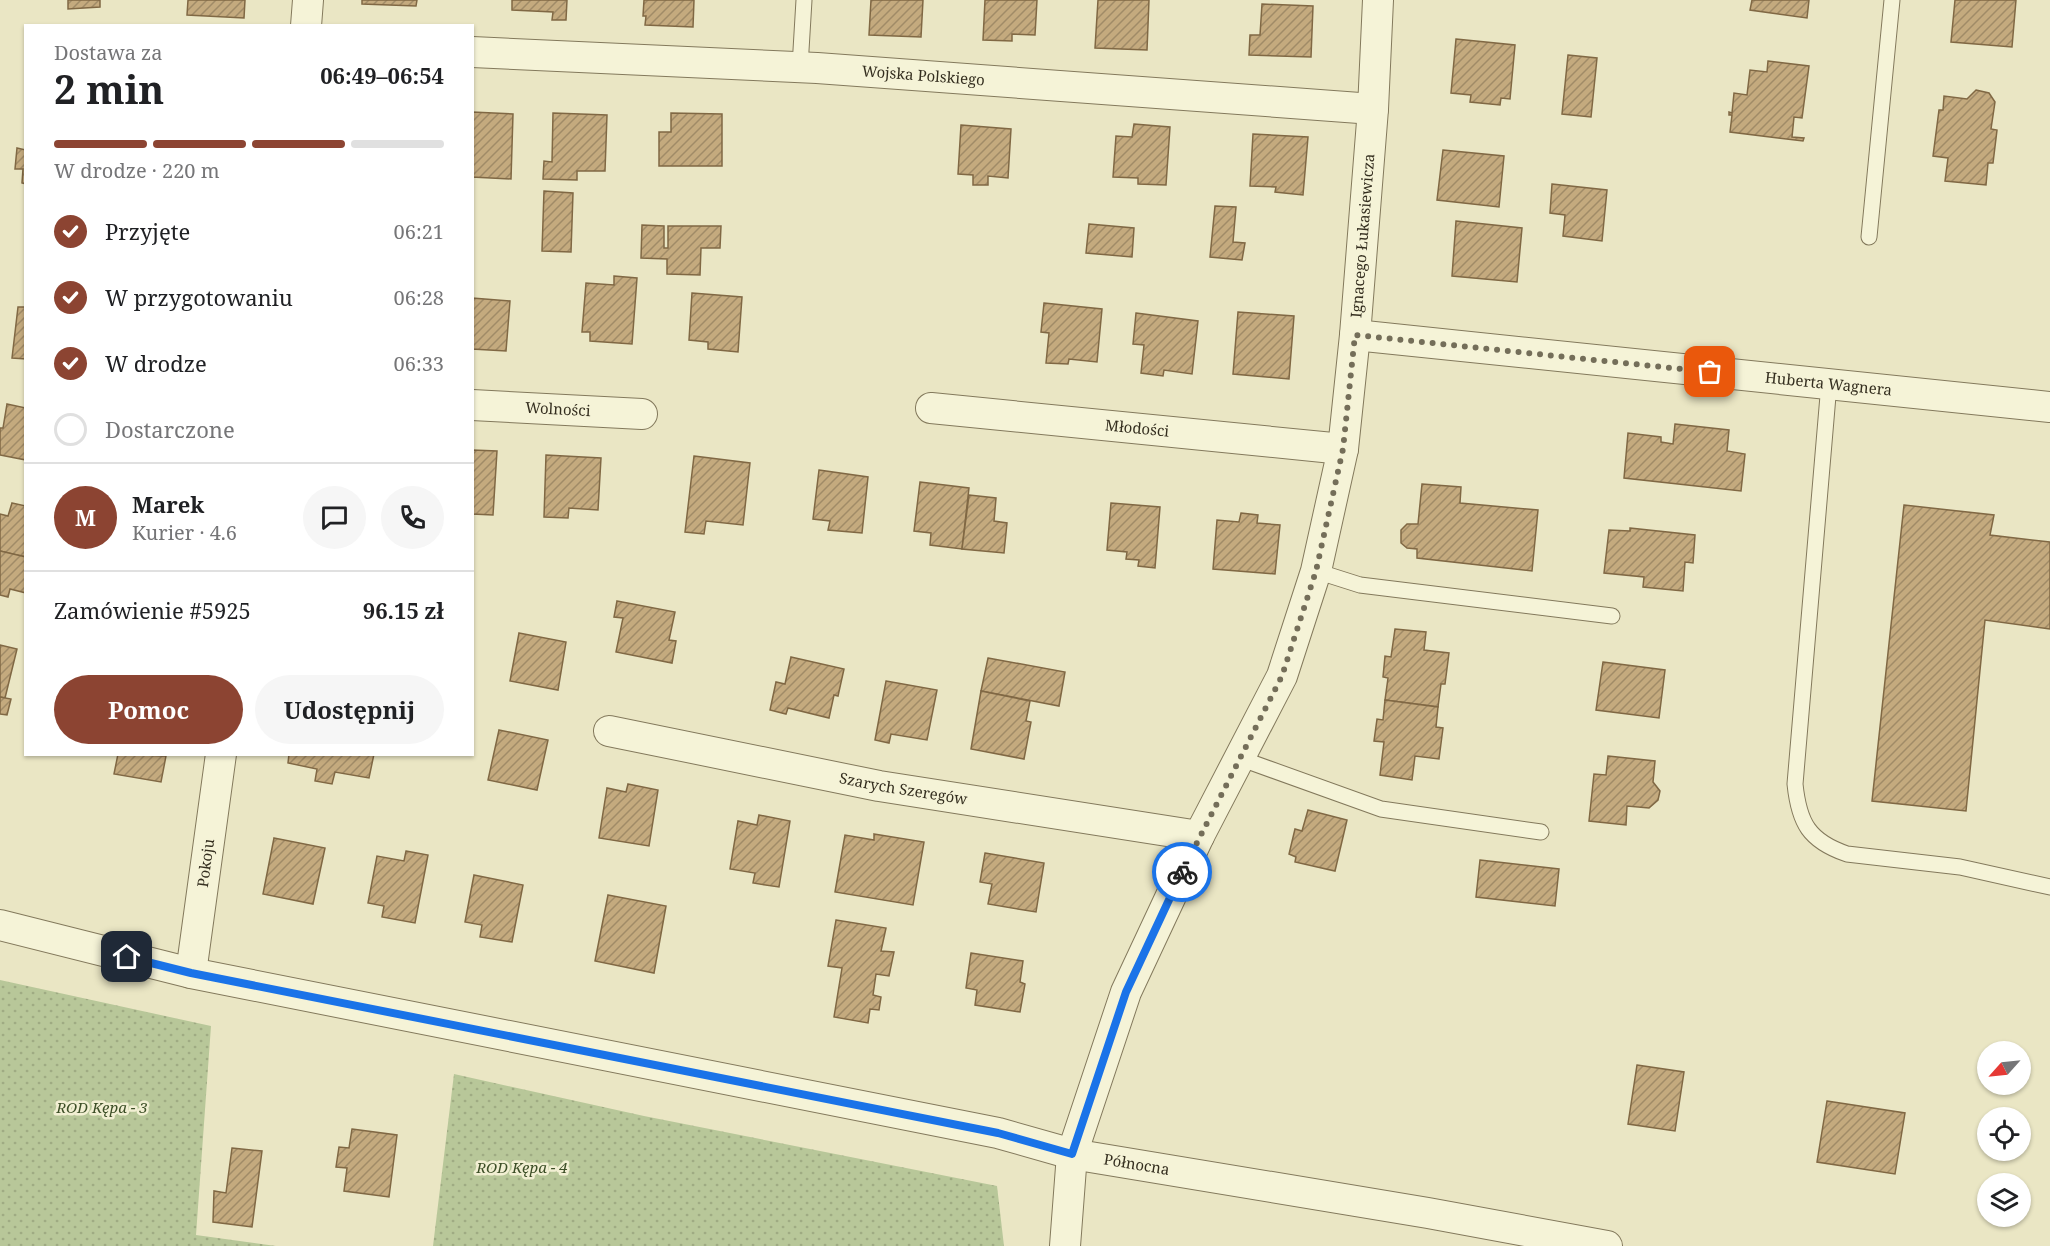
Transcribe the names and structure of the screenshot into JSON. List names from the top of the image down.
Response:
{
  "streets": {
    "street": [
      "Wojska Polskiego",
      "Ignacego Łukasiewicza",
      "Huberta Wagnera",
      "Wolności",
      "Młodości",
      "Szarych Szeregów",
      "Pokoju",
      "Północna"
    ]
  },
  "crossings": [
    ["Wojska Polskiego", "Ignacego Łukasiewicza"],
    ["Ignacego Łukasiewicza", "Huberta Wagnera"],
    ["Ignacego Łukasiewicza", "Młodości"],
    ["Ignacego Łukasiewicza", "Szarych Szeregów"],
    ["Ignacego Łukasiewicza", "Północna"],
    ["Pokoju", "Północna"]
  ],
  "parks": ["ROD Kępa - 3", "ROD Kępa - 4"],
  "north": "bottom left",
  "page": {
    "heading": ["2 min", "Dostawa za", "06:49–06:54"],
    "panel": [
      "Marek",
      "Kurier · 4.6",
      "Zamówienie #5925",
      "96.15 zł"
    ],
    "bar": "W drodze · 220 m",
    "list": [
      ["Przyjęte", "06:21"],
      ["W przygotowaniu", "06:28"],
      ["W drodze", "06:33"],
      "Dostarczone"
    ],
    "round": "M",
    "buttons": ["Pomoc", "Udostępnij"]
  }
}
